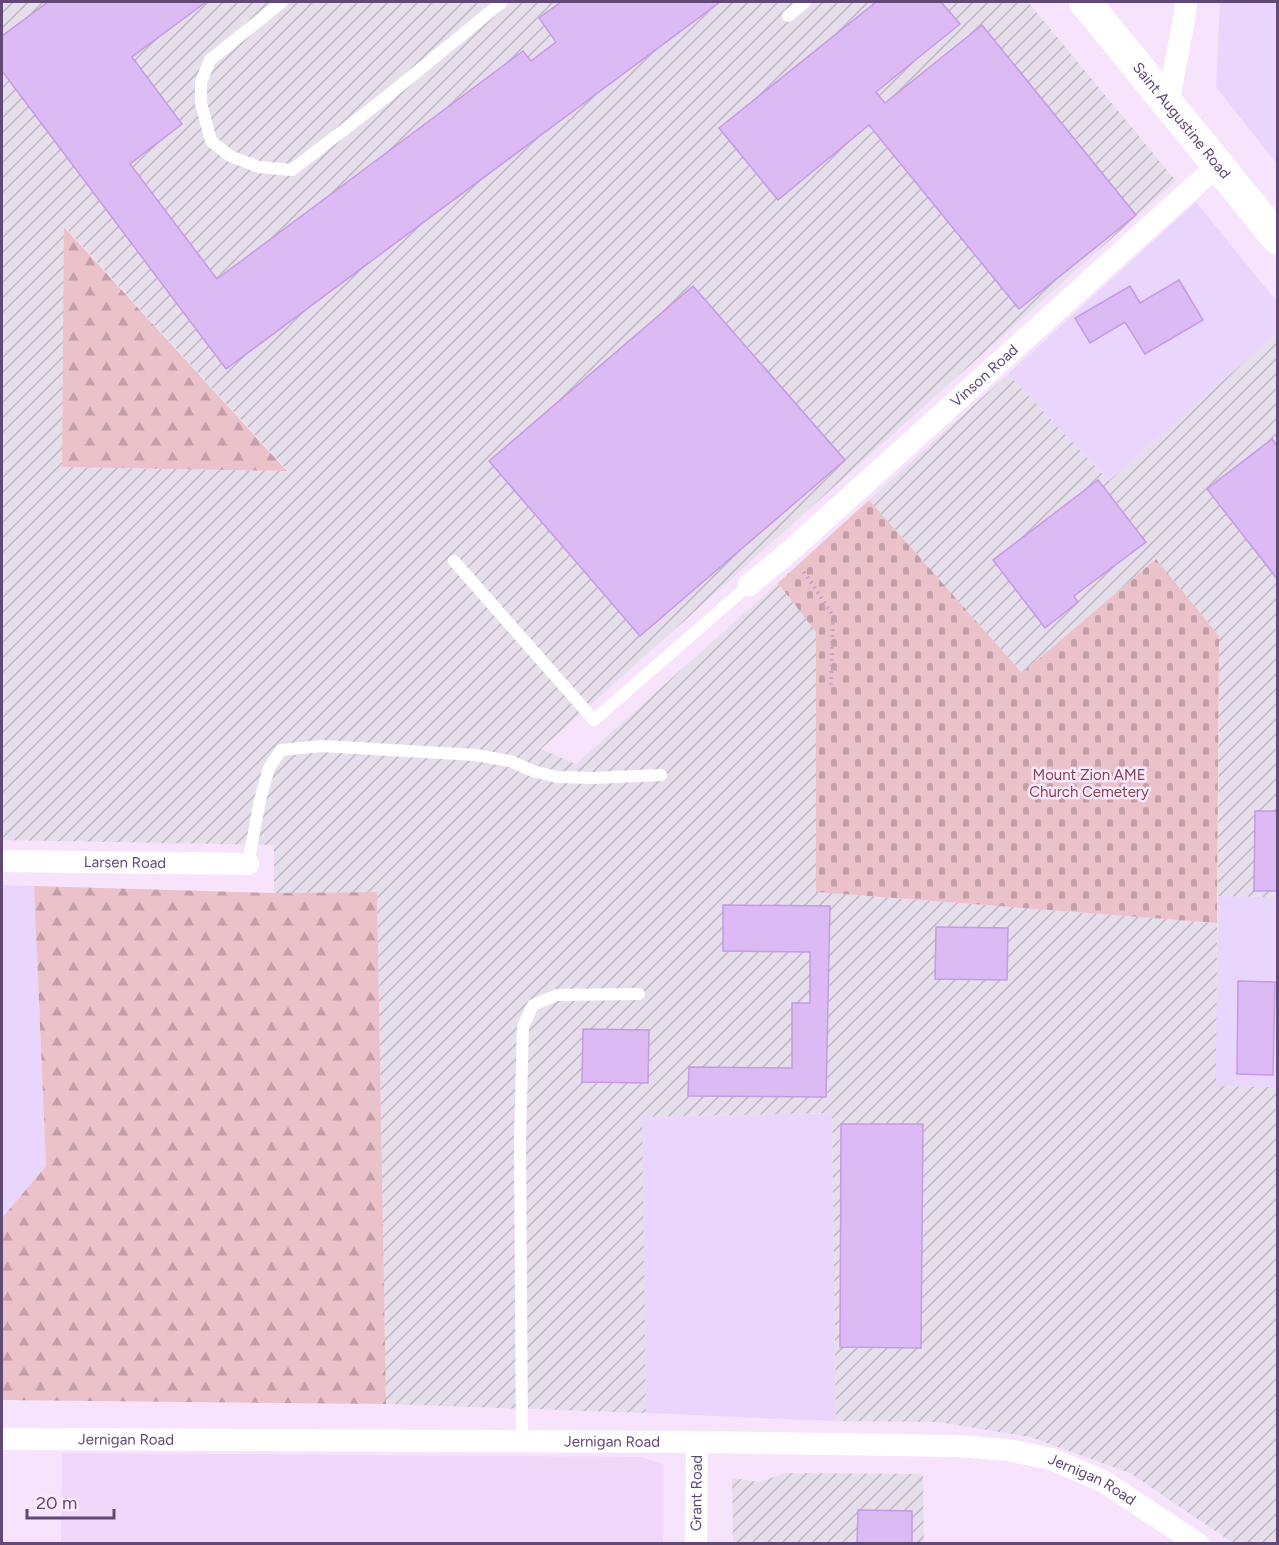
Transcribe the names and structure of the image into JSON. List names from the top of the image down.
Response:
{
  "streets": {
    "main road": ["Saint Augustine Road"],
    "street": [
      "Vinson Road",
      "Larsen Road",
      "Jernigan Road",
      "Grant Road"
    ]
  },
  "crossings": [
    ["Saint Augustine Road", "Vinson Road"],
    ["Jernigan Road", "Grant Road"]
  ],
  "parks": ["Mount Zion AME Church Cemetery"],
  "scale_bar": "20 m"
}
